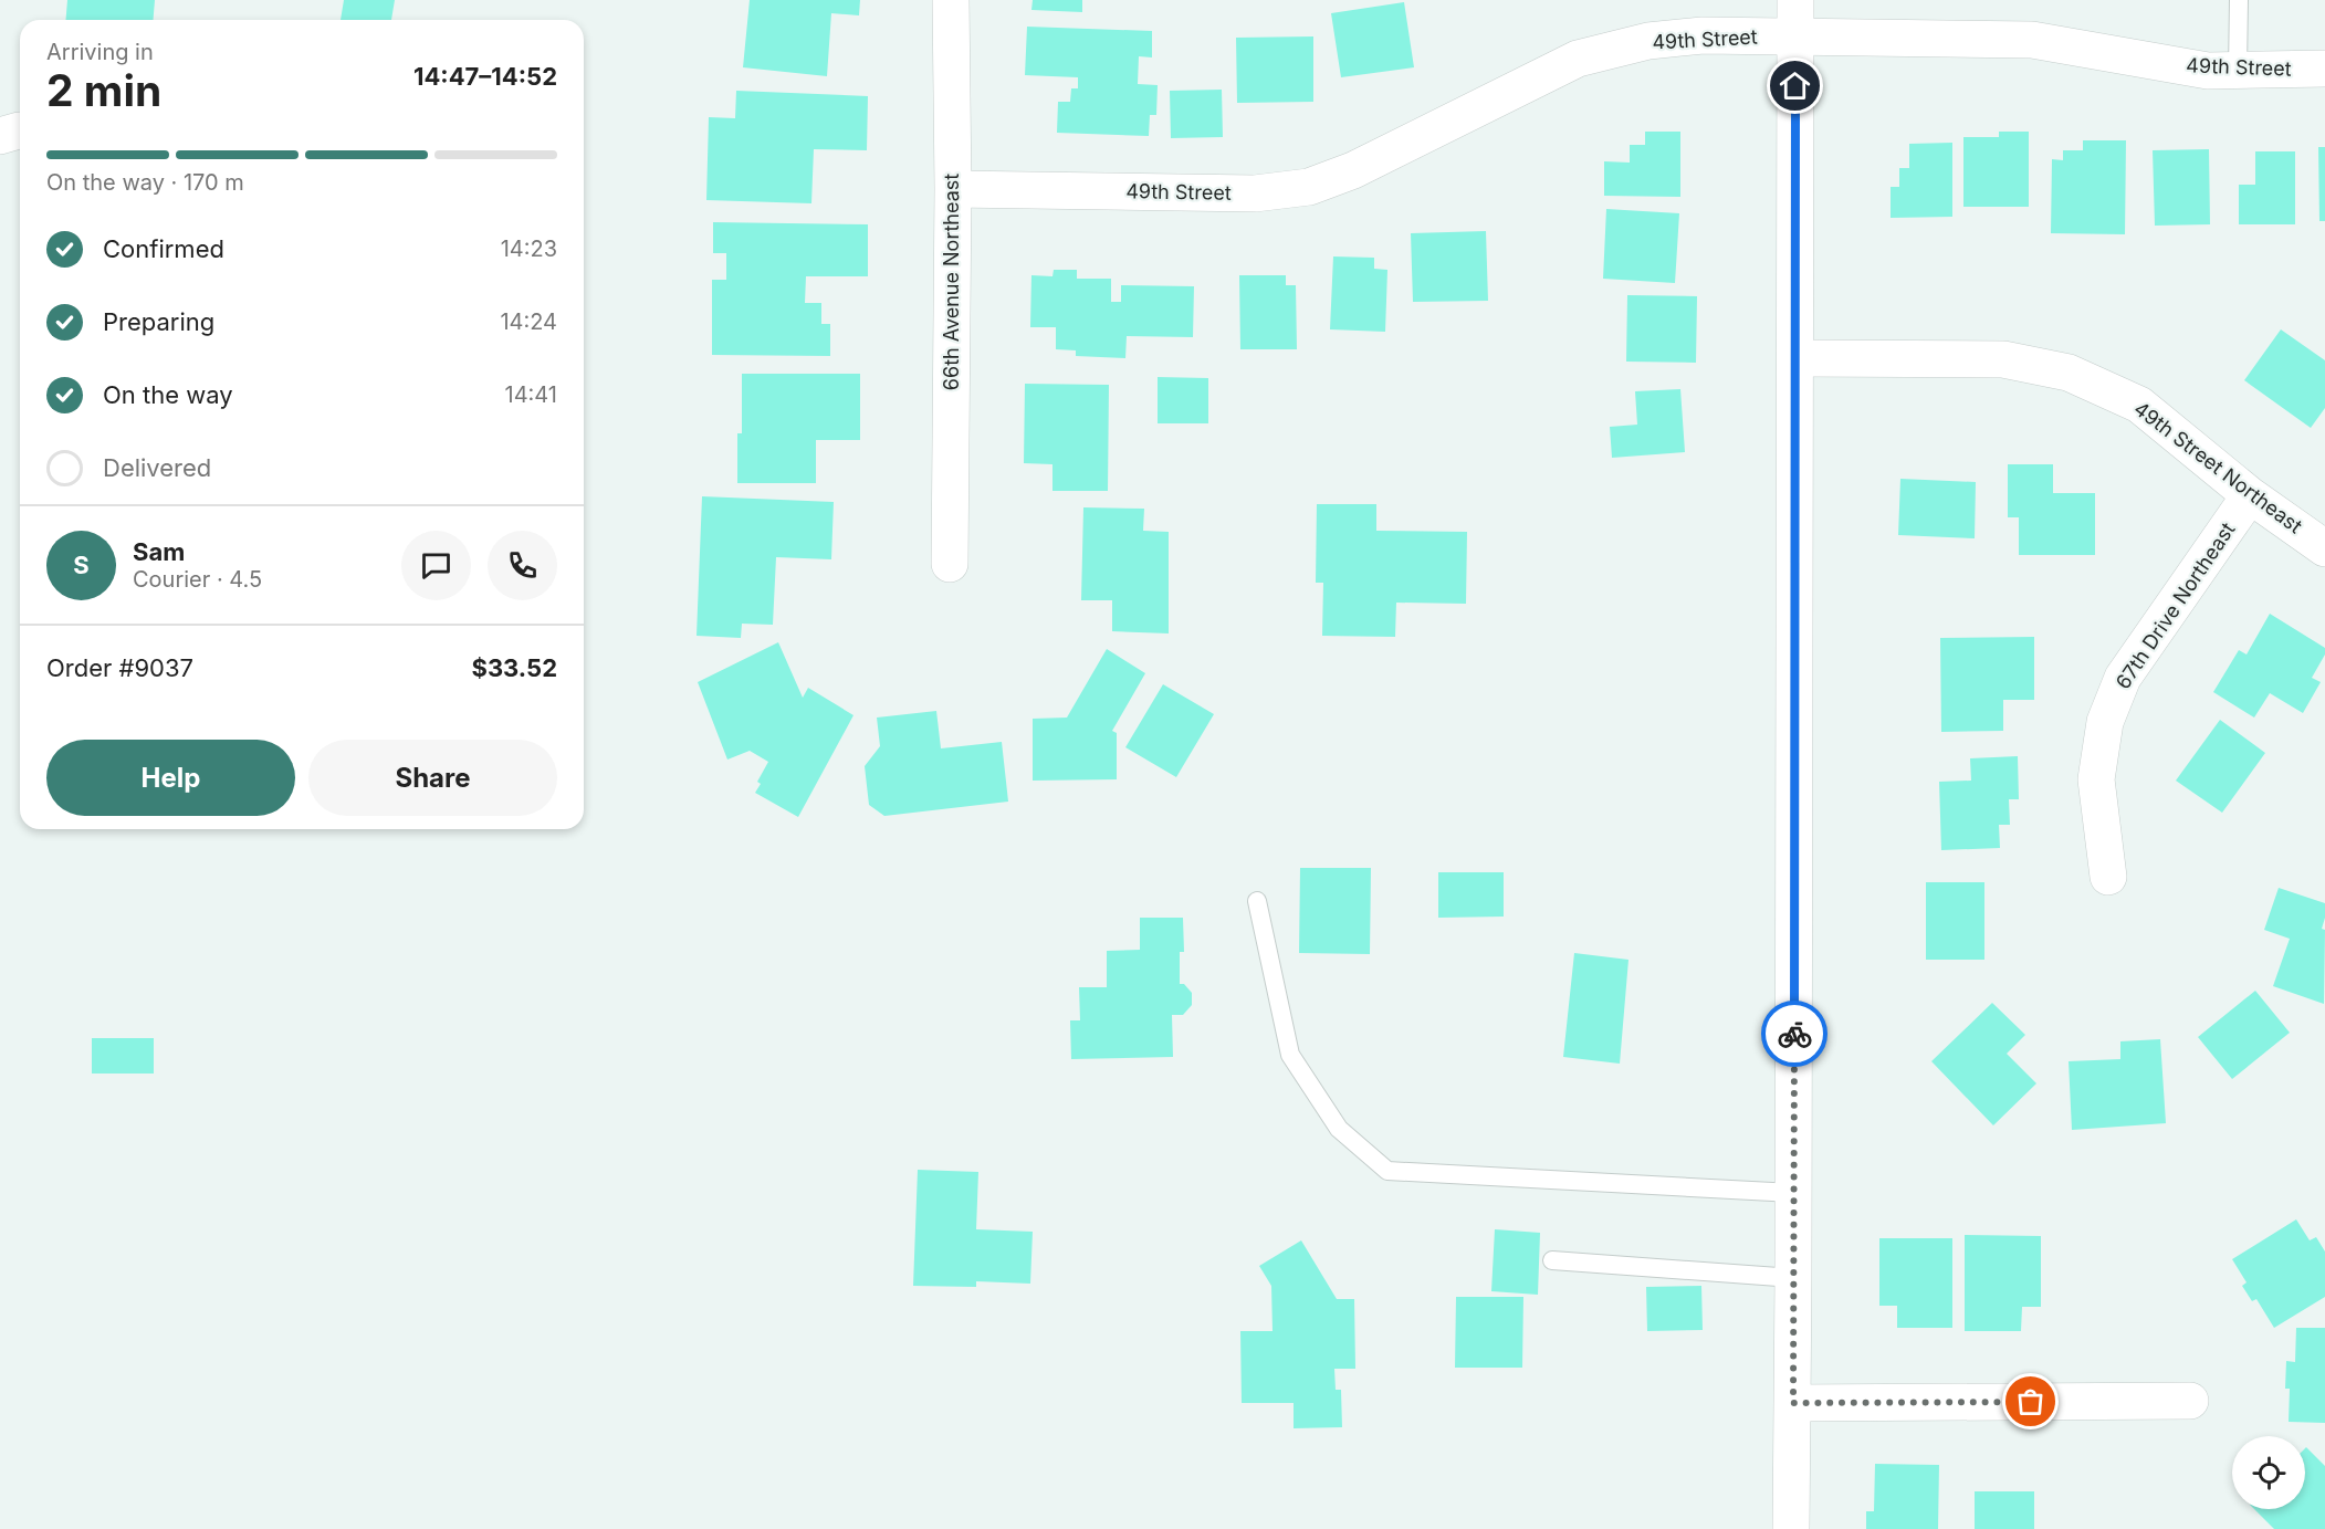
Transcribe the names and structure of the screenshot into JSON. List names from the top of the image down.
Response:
{
  "streets": {
    "street": [
      "49th Street",
      "66th Avenue Northeast",
      "49th Street Northeast",
      "67th Drive Northeast"
    ]
  },
  "crossings": [
    ["49th Street", "66th Avenue Northeast"],
    ["49th Street Northeast", "67th Drive Northeast"]
  ],
  "page": {
    "heading": ["2 min", "Arriving in", "14:47–14:52"],
    "panel": [
      "Sam",
      "Courier · 4.5",
      "Order #9037",
      "$33.52"
    ],
    "bar": "On the way · 170 m",
    "list": [
      ["Confirmed", "14:23"],
      ["Preparing", "14:24"],
      ["On the way", "14:41"],
      "Delivered"
    ],
    "round": "S",
    "buttons": ["Help", "Share"]
  }
}
